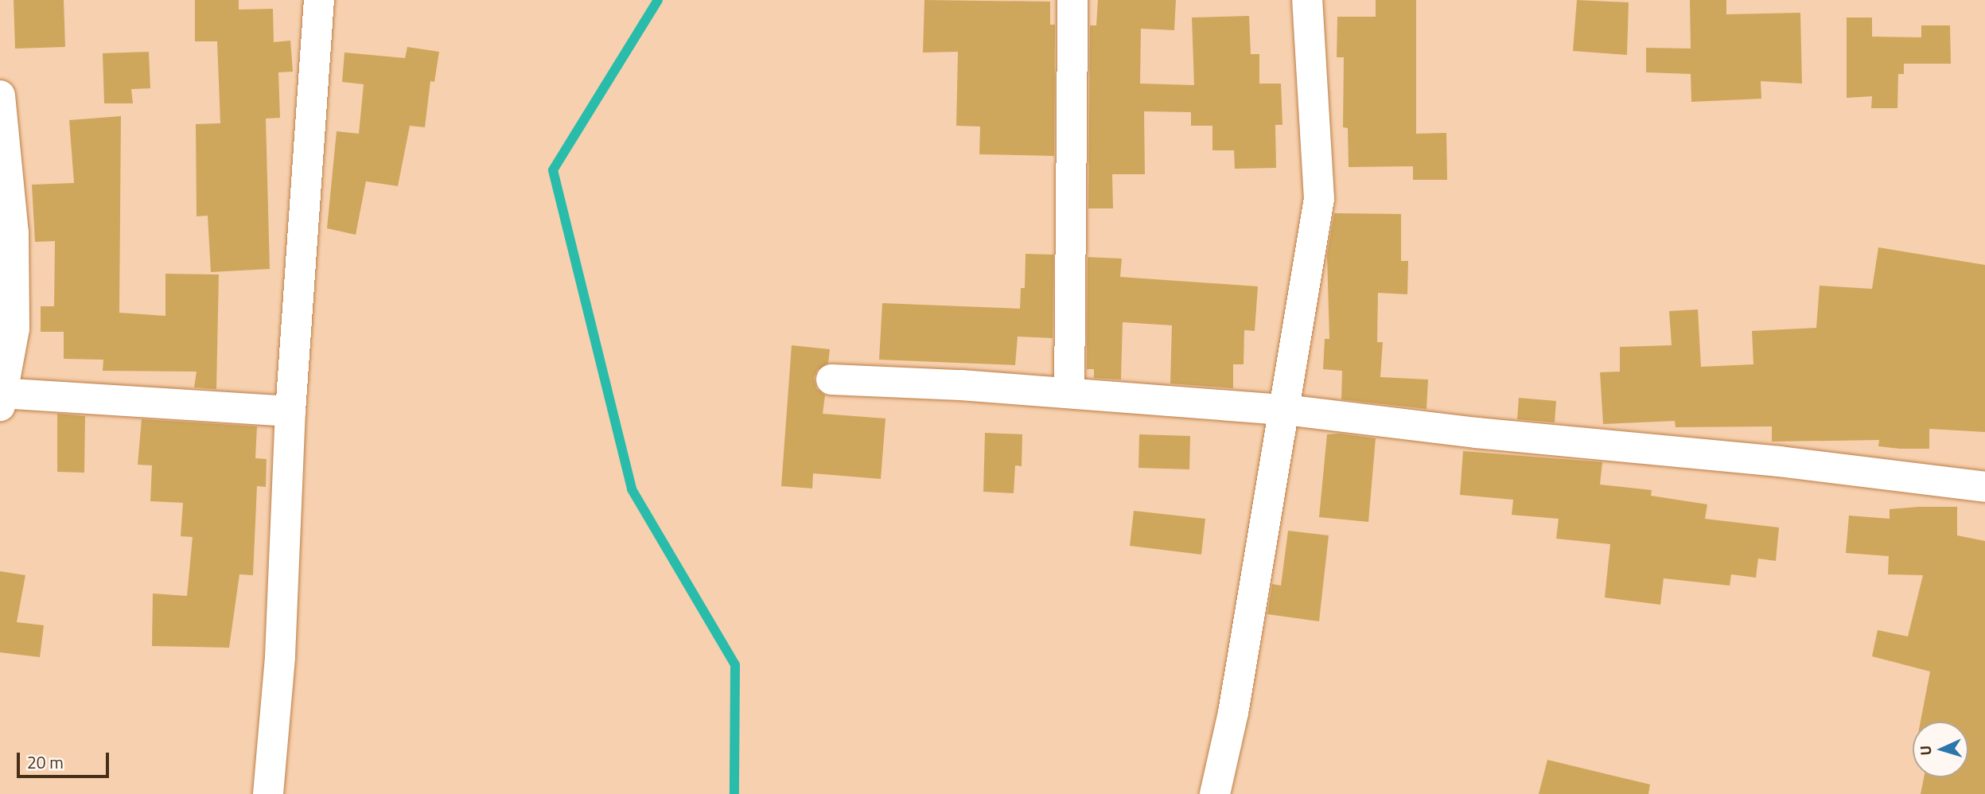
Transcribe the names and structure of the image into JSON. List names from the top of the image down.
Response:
{
  "scale_bar": "20 m",
  "north": "left"
}
